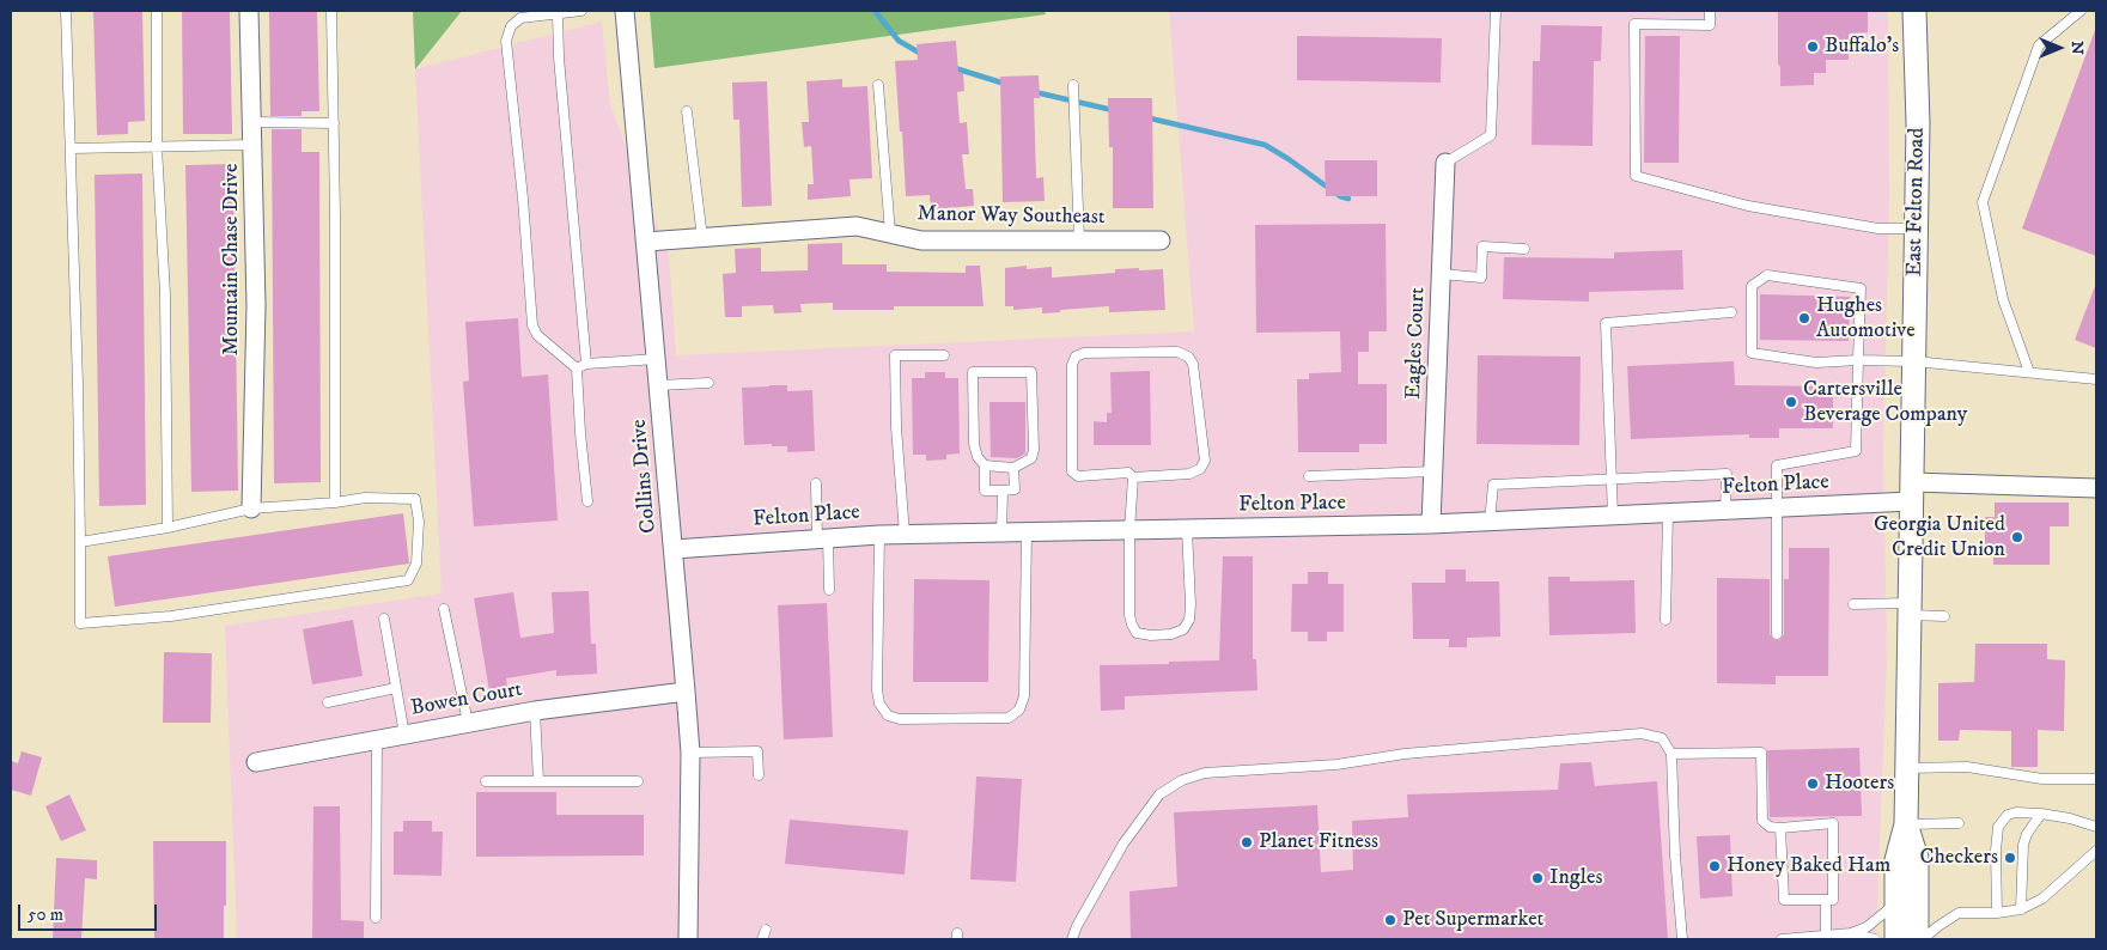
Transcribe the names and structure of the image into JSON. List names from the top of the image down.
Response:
{
  "streets": {
    "street": [
      "East Felton Road",
      "Manor Way Southeast",
      "Mountain Chase Drive",
      "Eagles Court",
      "Collins Drive",
      "Felton Place",
      "Bowen Court"
    ]
  },
  "crossings": [
    ["East Felton Road", "Felton Place"],
    ["Manor Way Southeast", "Collins Drive"],
    ["Eagles Court", "Felton Place"],
    ["Collins Drive", "Felton Place"],
    ["Collins Drive", "Bowen Court"]
  ],
  "places": [
    "Buffalo's",
    "Hughes Automotive",
    "Cartersville Beverage Company",
    "Georgia United Credit Union",
    "Hooters",
    "Planet Fitness",
    "Checkers",
    "Honey Baked Ham",
    "Ingles",
    "Pet Supermarket"
  ],
  "scale_bar": "50 m",
  "north": "right"
}
